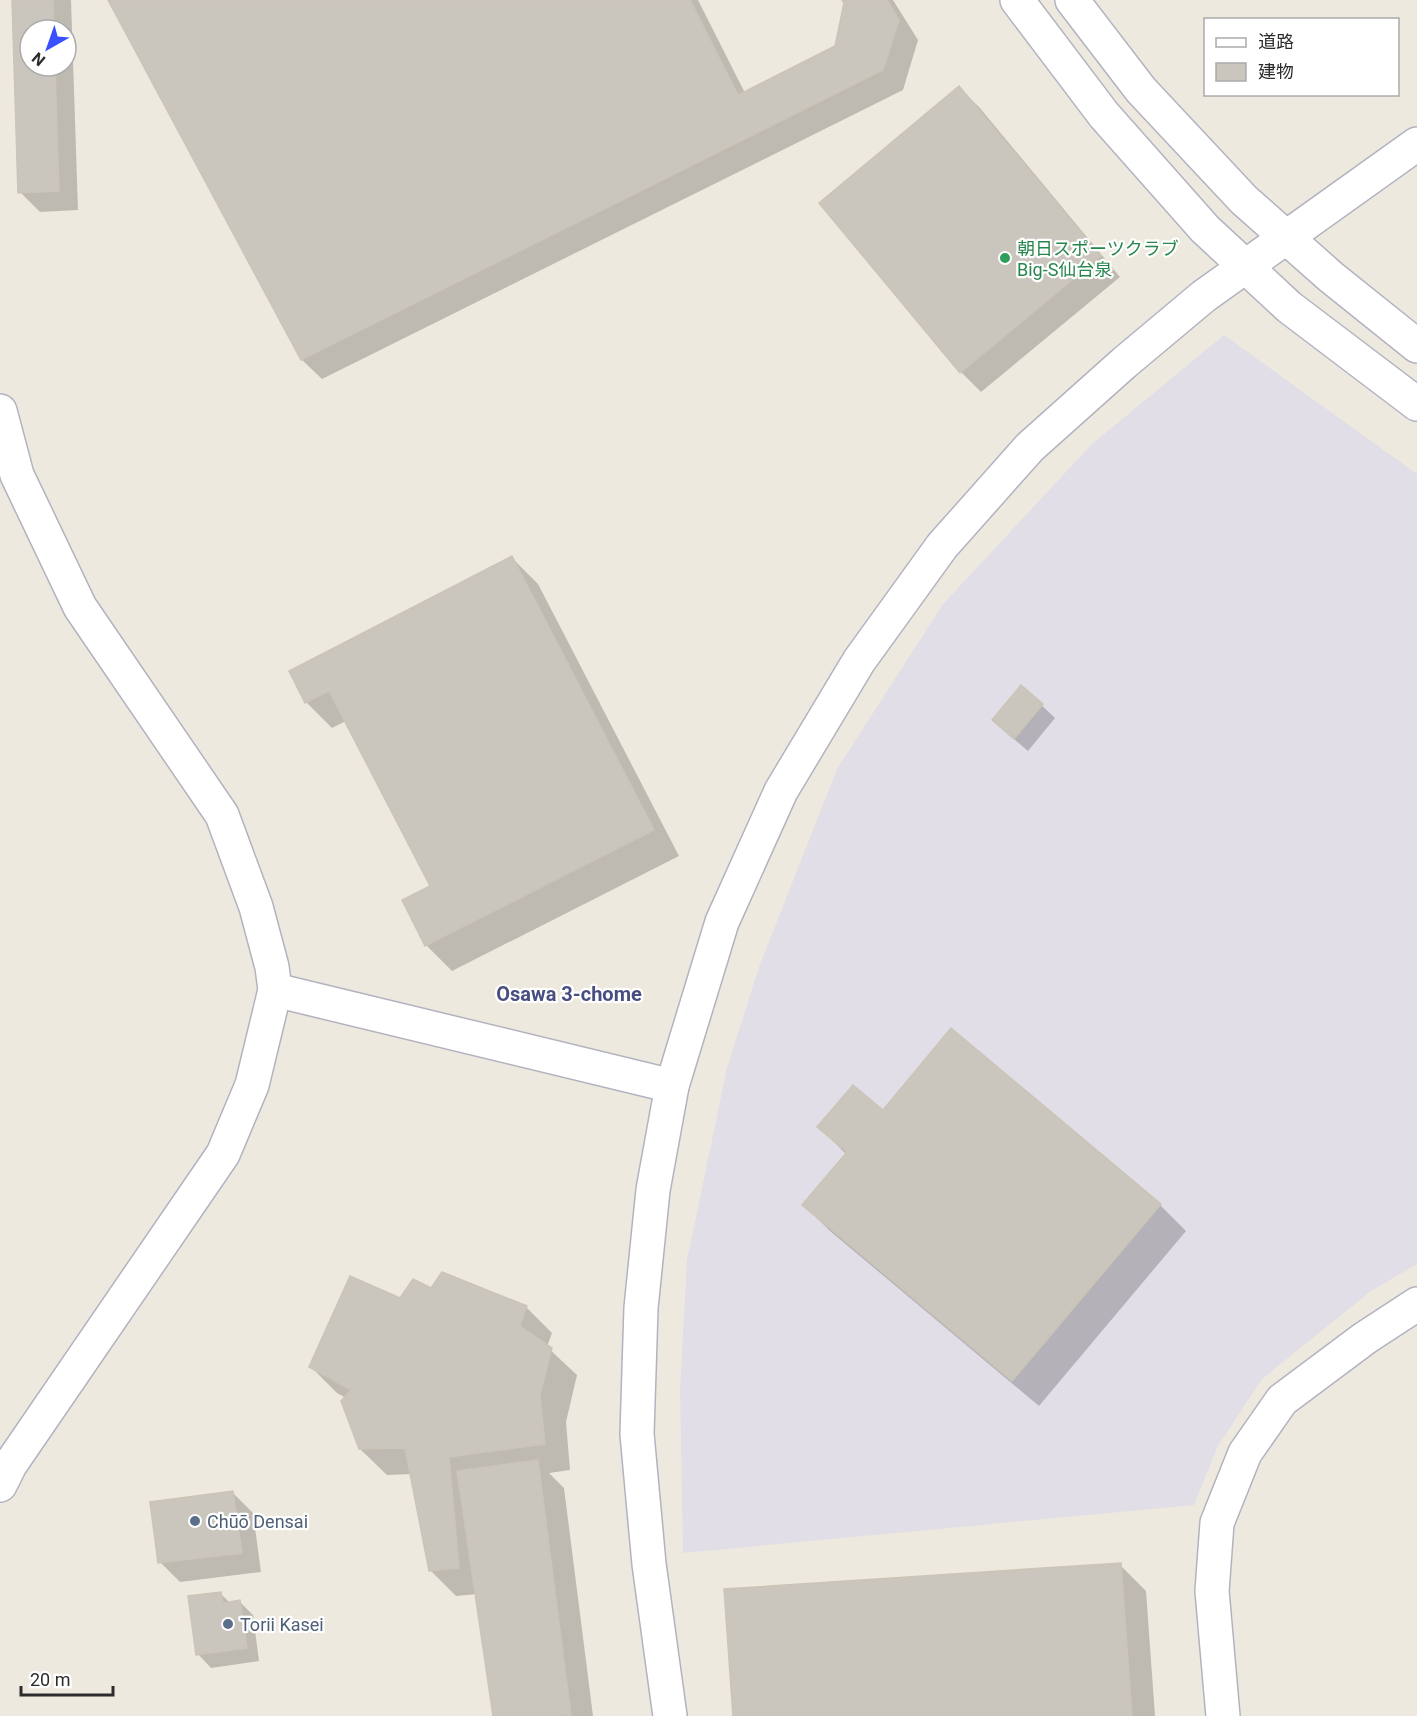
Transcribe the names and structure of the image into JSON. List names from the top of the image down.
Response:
{
  "districts": ["Osawa 3-chome"],
  "places": ["朝日スポーツクラブ Big-S仙台泉", "Chūō Densai", "Torii Kasei"],
  "legend": ["道路", "建物"],
  "scale_bar": "20 m",
  "north": "bottom left"
}
